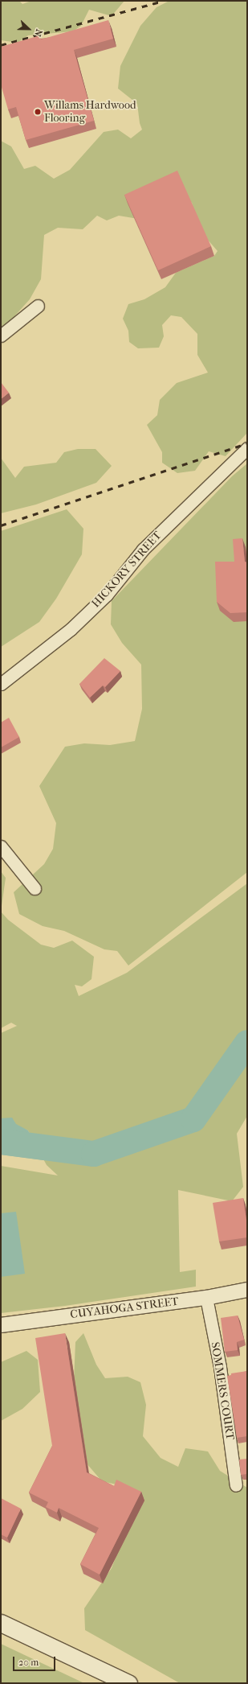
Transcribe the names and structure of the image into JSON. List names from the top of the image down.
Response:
{
  "streets": {
    "street": ["HICKORY STREET", "CUYAHOGA STREET", "SOMMERS COURT"]
  },
  "crossings": [
    ["CUYAHOGA STREET", "SOMMERS COURT"]
  ],
  "places": ["Willams Hardwood Flooring"],
  "scale_bar": "20 m",
  "north": "right"
}
